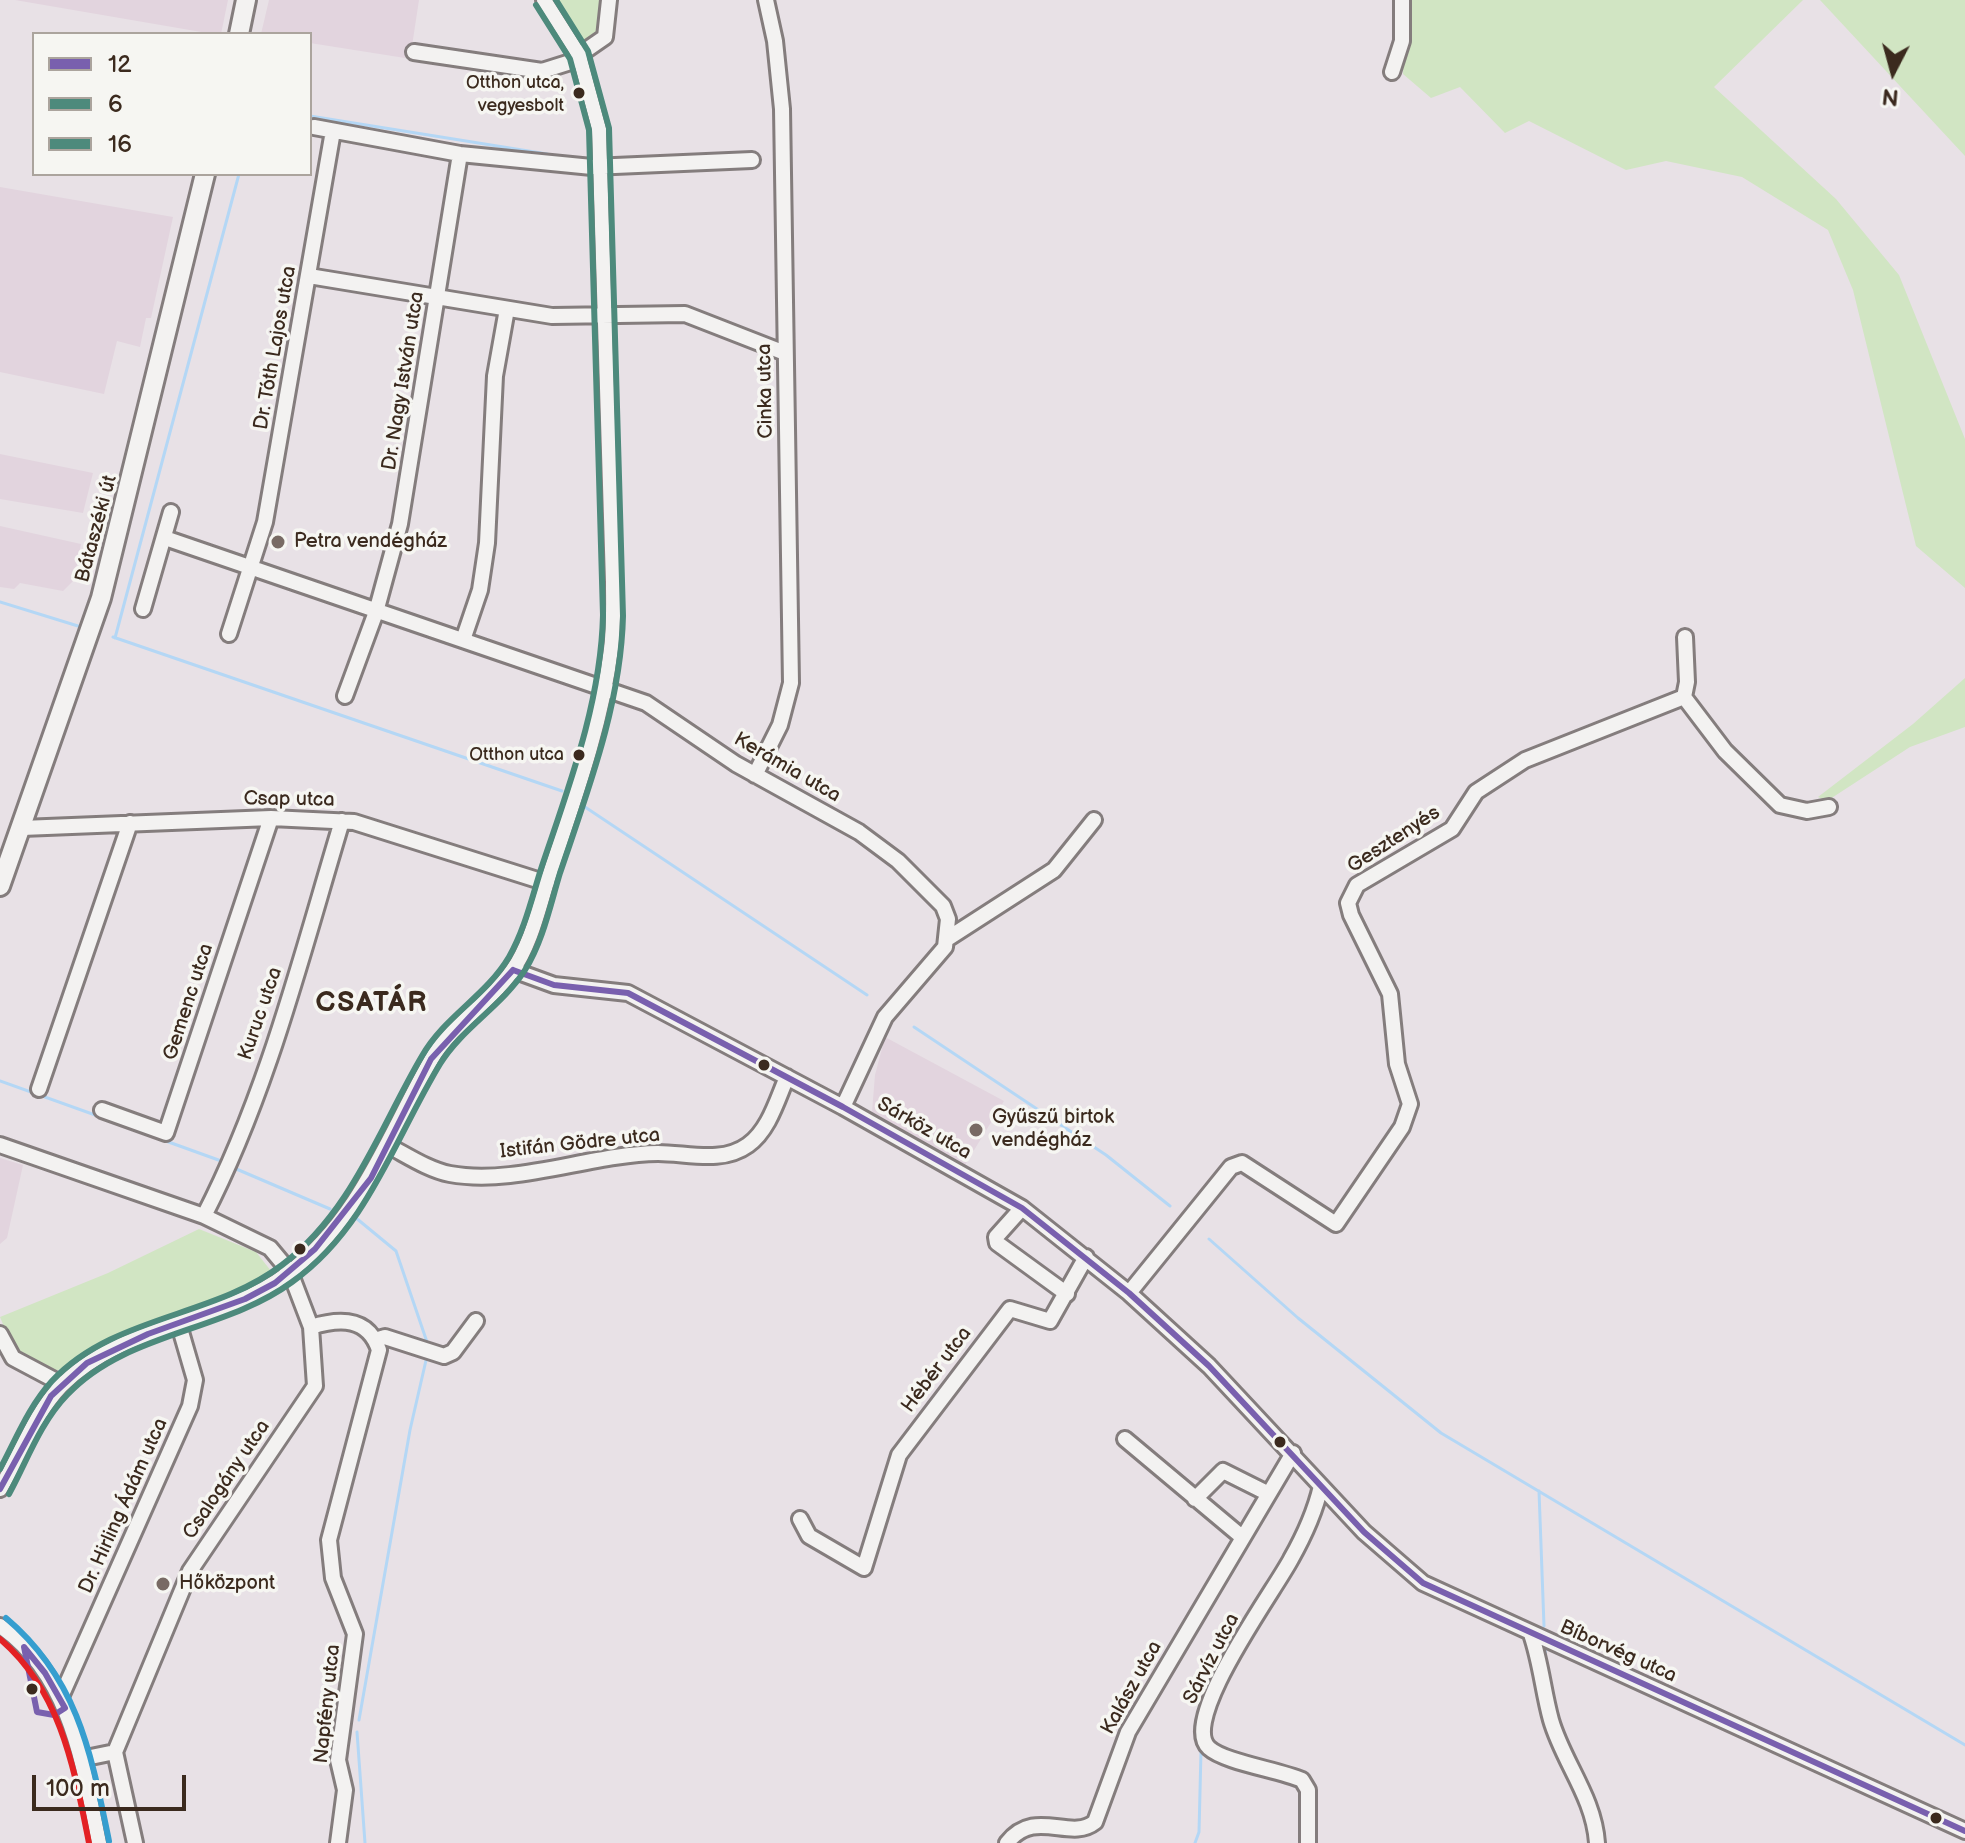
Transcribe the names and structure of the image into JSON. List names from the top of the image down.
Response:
{
  "streets": {
    "main road": ["Bátaszéki út"],
    "street": [
      "Dr. Tóth Lajos utca",
      "Dr. Nagy István utca",
      "Cinka utca",
      "Kerámia utca",
      "Csap utca",
      "Gesztenyés",
      "Gemenc utca",
      "Kuruc utca",
      "Sárköz utca",
      "Istifán Gödre utca",
      "Hébér utca",
      "Csalogány utca",
      "Dr. Hirling Ádám utca",
      "Bíborvég utca",
      "Sárvíz utca",
      "Kalász utca",
      "Napfény utca"
    ]
  },
  "crossings": [
    ["Dr. Tóth Lajos utca", "Kerámia utca"],
    ["Dr. Nagy István utca", "Kerámia utca"],
    ["Cinka utca", "Kerámia utca"],
    ["Bátaszéki út", "Csap utca"],
    ["Csap utca", "Gemenc utca"],
    ["Csap utca", "Kuruc utca"],
    ["Gesztenyés", "Sárköz utca"],
    ["Sárköz utca", "Istifán Gödre utca"],
    ["Sárköz utca", "Hébér utca"],
    ["Sárköz utca", "Bíborvég utca"],
    ["Sárköz utca", "Kalász utca"],
    ["Bíborvég utca", "Sárvíz utca"],
    ["Bíborvég utca", "Kalász utca"]
  ],
  "districts": ["CSATÁR"],
  "places": [
    "Otthon utca, vegyesbolt",
    "Petra vendégház",
    "Otthon utca",
    "Gyűszű birtok vendégház",
    "Hőközpont"
  ],
  "lines": ["transit line 6", "transit line 16", "transit line 12"],
  "legend": ["12", "6", "16"],
  "scale_bar": "100 m",
  "north": "bottom"
}
